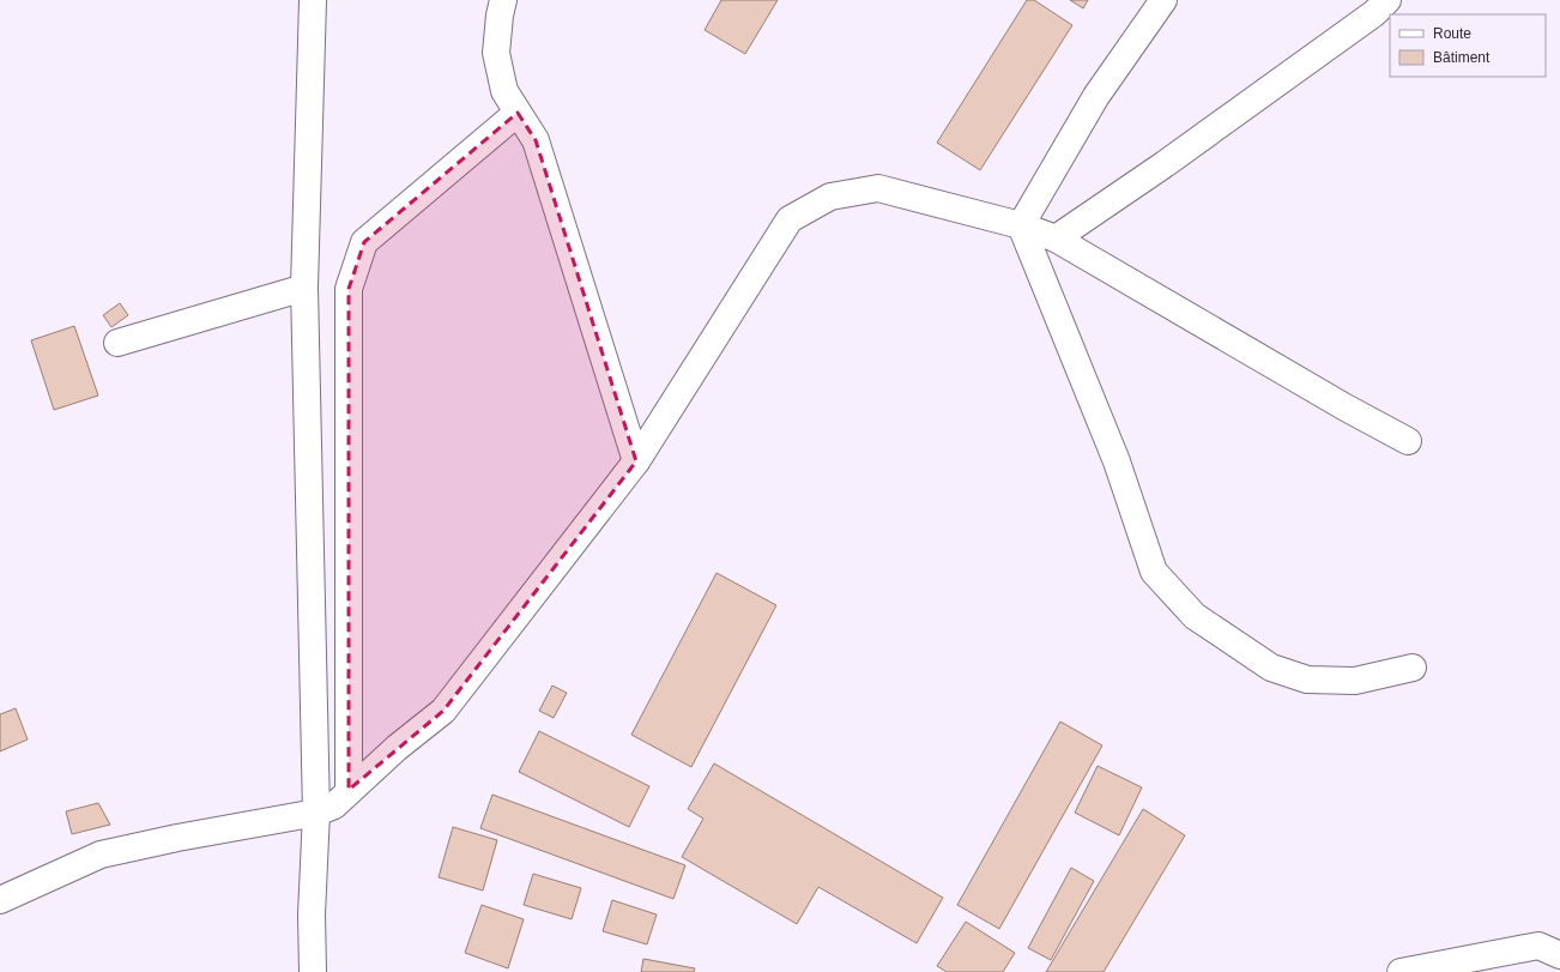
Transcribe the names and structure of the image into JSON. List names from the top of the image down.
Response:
{
  "legend": ["Route", "Bâtiment"]
}
